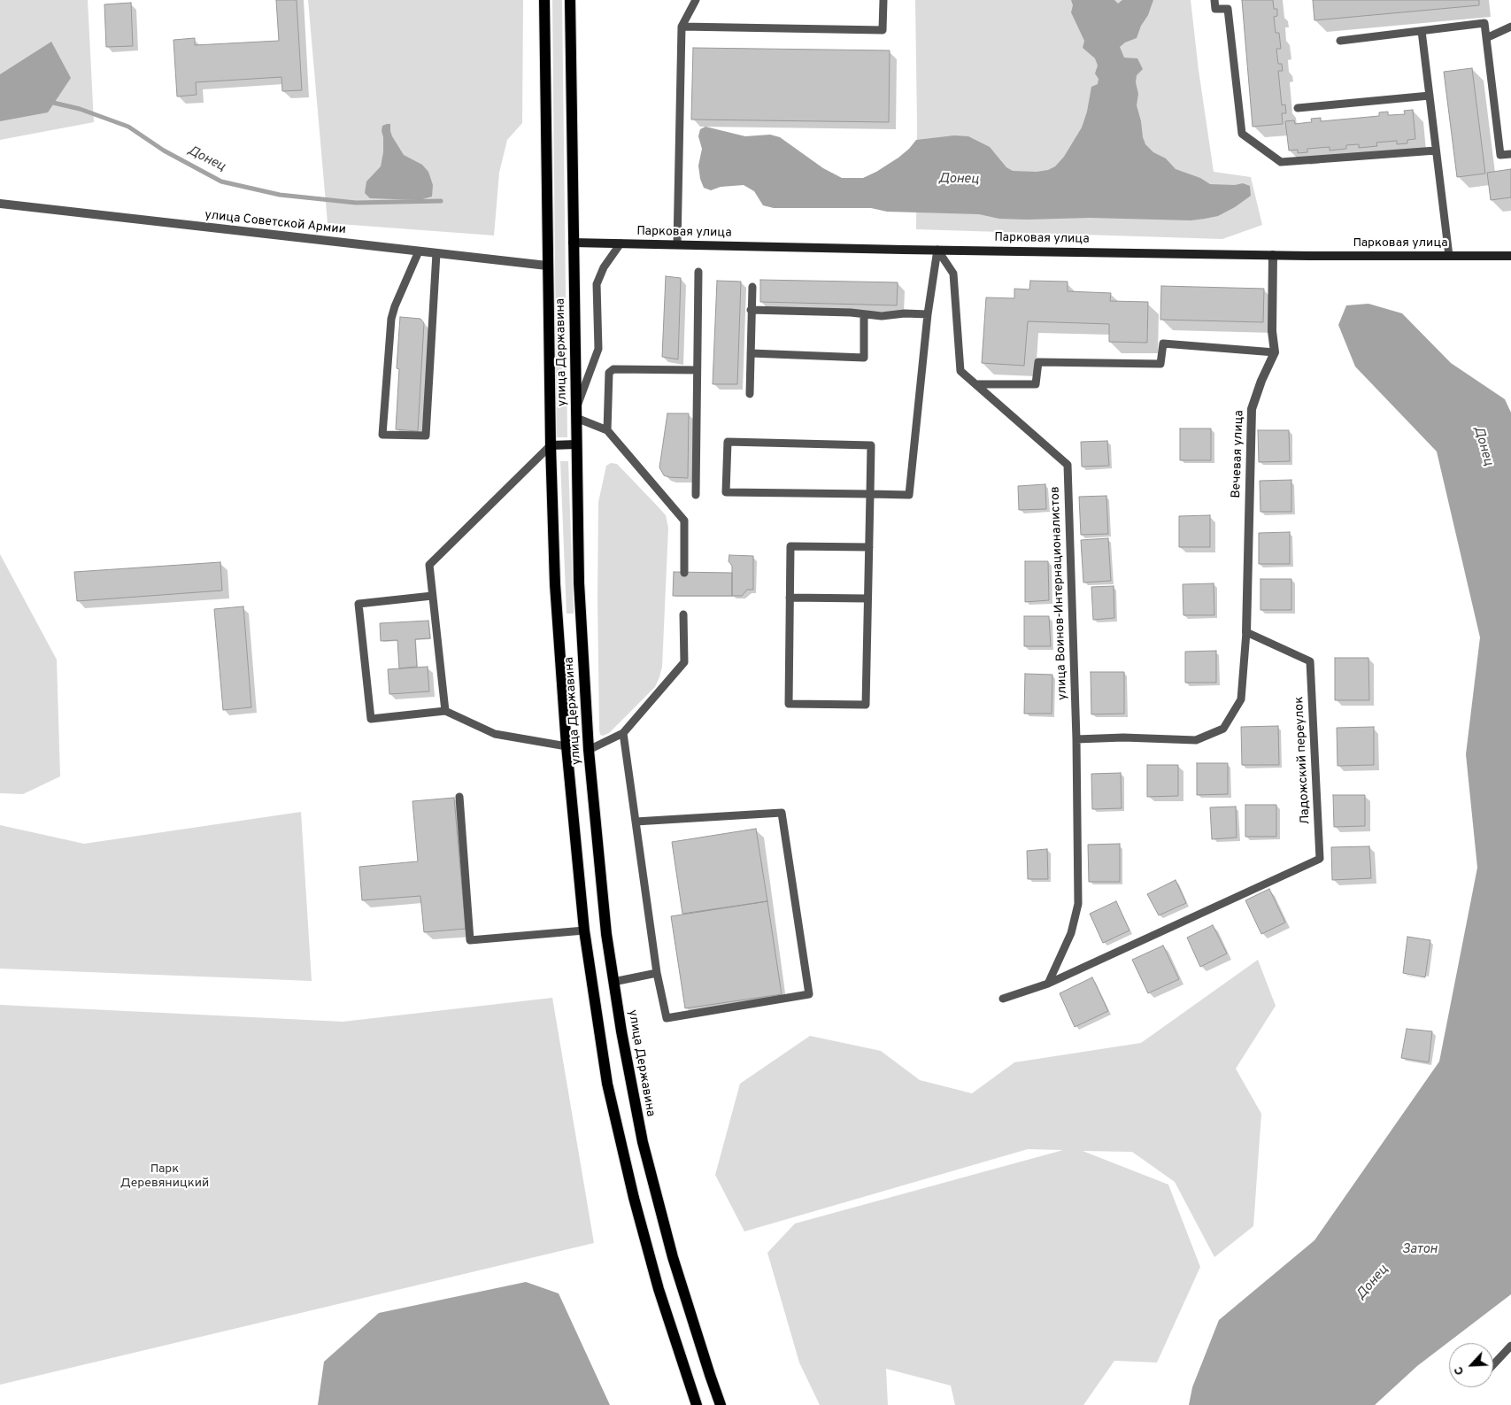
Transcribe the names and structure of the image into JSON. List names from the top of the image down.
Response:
{
  "streets": {
    "main road": ["улица Державина"],
    "street": ["улица Советской Армии", "Парковая улица", "Вечевая улица"],
    "lane": ["улица Воинов-Интернационалистов", "Ладожский переулок"]
  },
  "crossings": [
    ["улица Советской Армии", "улица Державина"],
    ["Парковая улица", "улица Державина"],
    ["Парковая улица", "улица Воинов-Интернационалистов"],
    ["Вечевая улица", "Ладожский переулок"],
    ["улица Воинов-Интернационалистов", "Ладожский переулок"]
  ],
  "water": ["Донец", "Затон"],
  "parks": ["Парк Деревяницкий"],
  "north": "bottom left"
}
